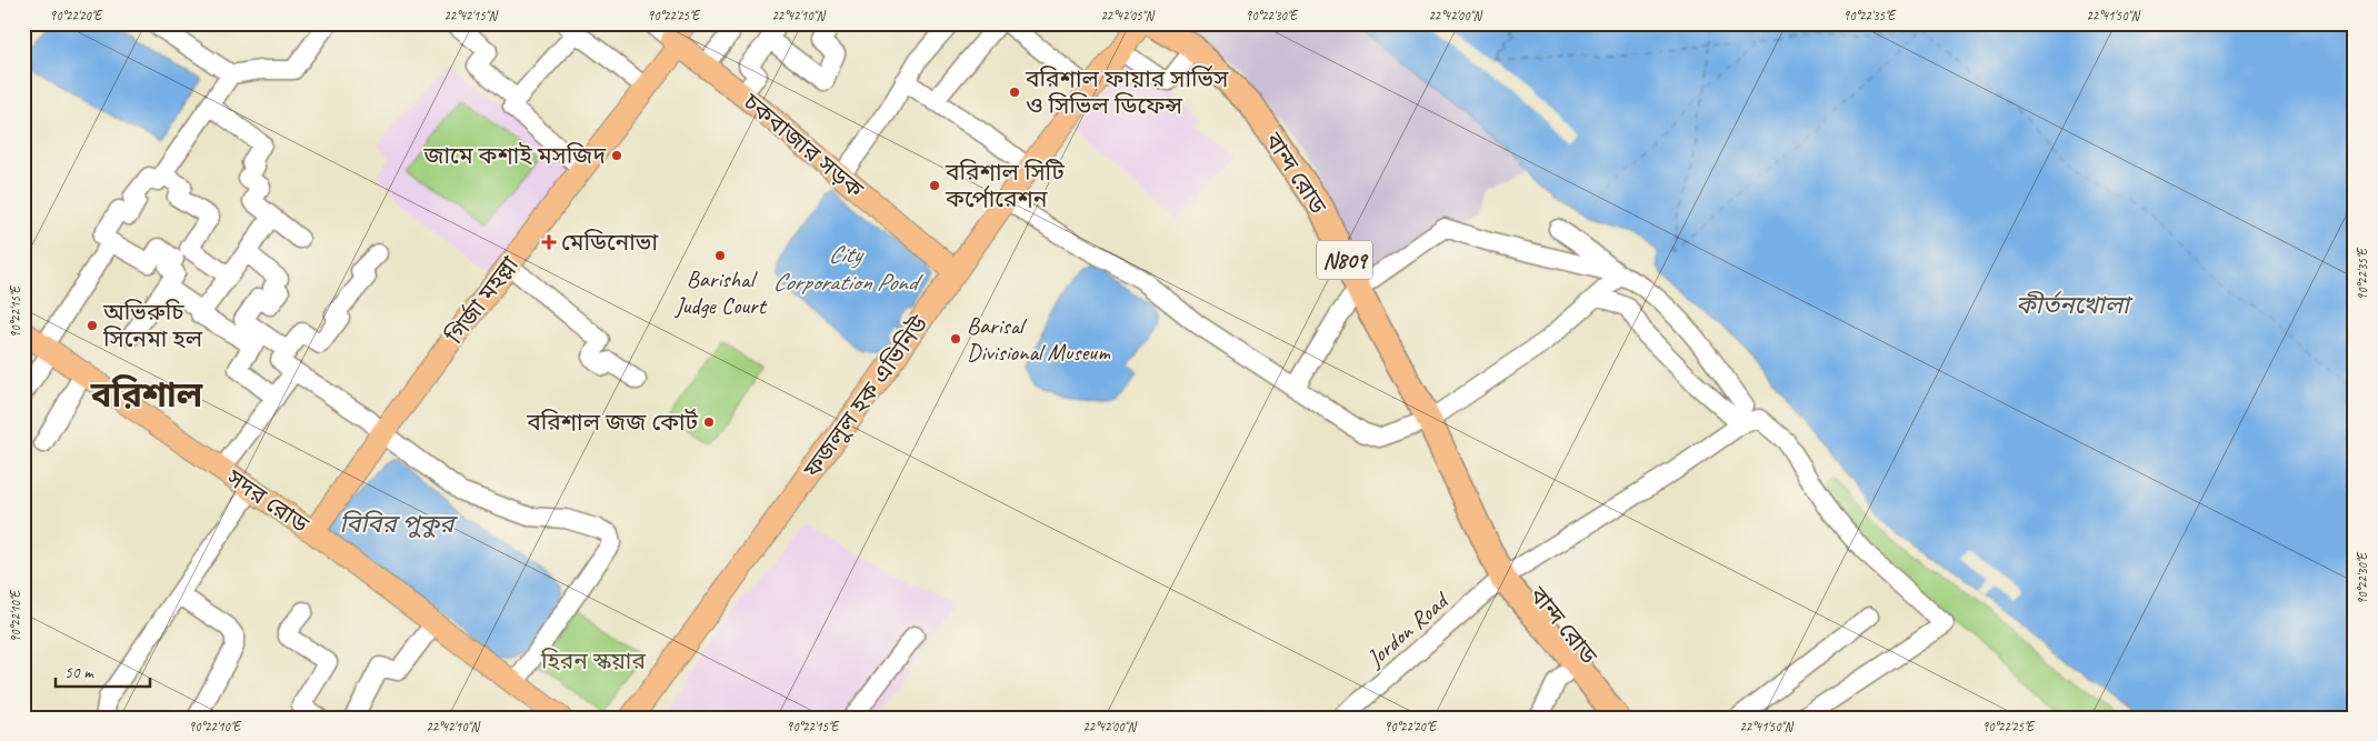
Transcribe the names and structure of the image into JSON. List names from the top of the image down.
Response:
{
  "streets": {
    "highway": ["বান্দ রোড", "N809"],
    "main road": [
      "চকবাজার সড়ক",
      "গির্জা মহল্লা",
      "ফজলুল হক এভিনিউ",
      "সদর রোড"
    ],
    "street": ["Jordon Road"]
  },
  "crossings": [
    ["চকবাজার সড়ক", "গির্জা মহল্লা"],
    ["চকবাজার সড়ক", "ফজলুল হক এভিনিউ"],
    ["বান্দ রোড", "Jordon Road"],
    ["গির্জা মহল্লা", "সদর রোড"]
  ],
  "districts": ["বরিশাল"],
  "water": ["City Corporation Pond", "কীর্তনখোলা", "বিবির পুকুর"],
  "parks": ["হিরন স্কয়ার"],
  "places": {
    "other": [
      "বরিশাল ফায়ার সার্ভিস ও সিভিল ডিফেন্স",
      "জামে কশাই মসজিদ",
      "বরিশাল সিটি কর্পোরেশন",
      "Barishal Judge Court",
      "অভিরুচি সিনেমা হল",
      "Barisal Divisional Museum",
      "বরিশাল জজ কোর্ট"
    ],
    "health": ["মেডিনোভা"]
  },
  "scale_bar": "50 m",
  "coordinates": [
    "90°22'20\"E",
    "22°42'15\"N",
    "90°22'25\"E",
    "22°42'10\"N",
    "22°42'05\"N",
    "90°22'30\"E",
    "22°42'00\"N",
    "90°22'35\"E",
    "22°41'50\"N",
    "90°22'15\"E",
    "90°22'10\"E"
  ]
}
